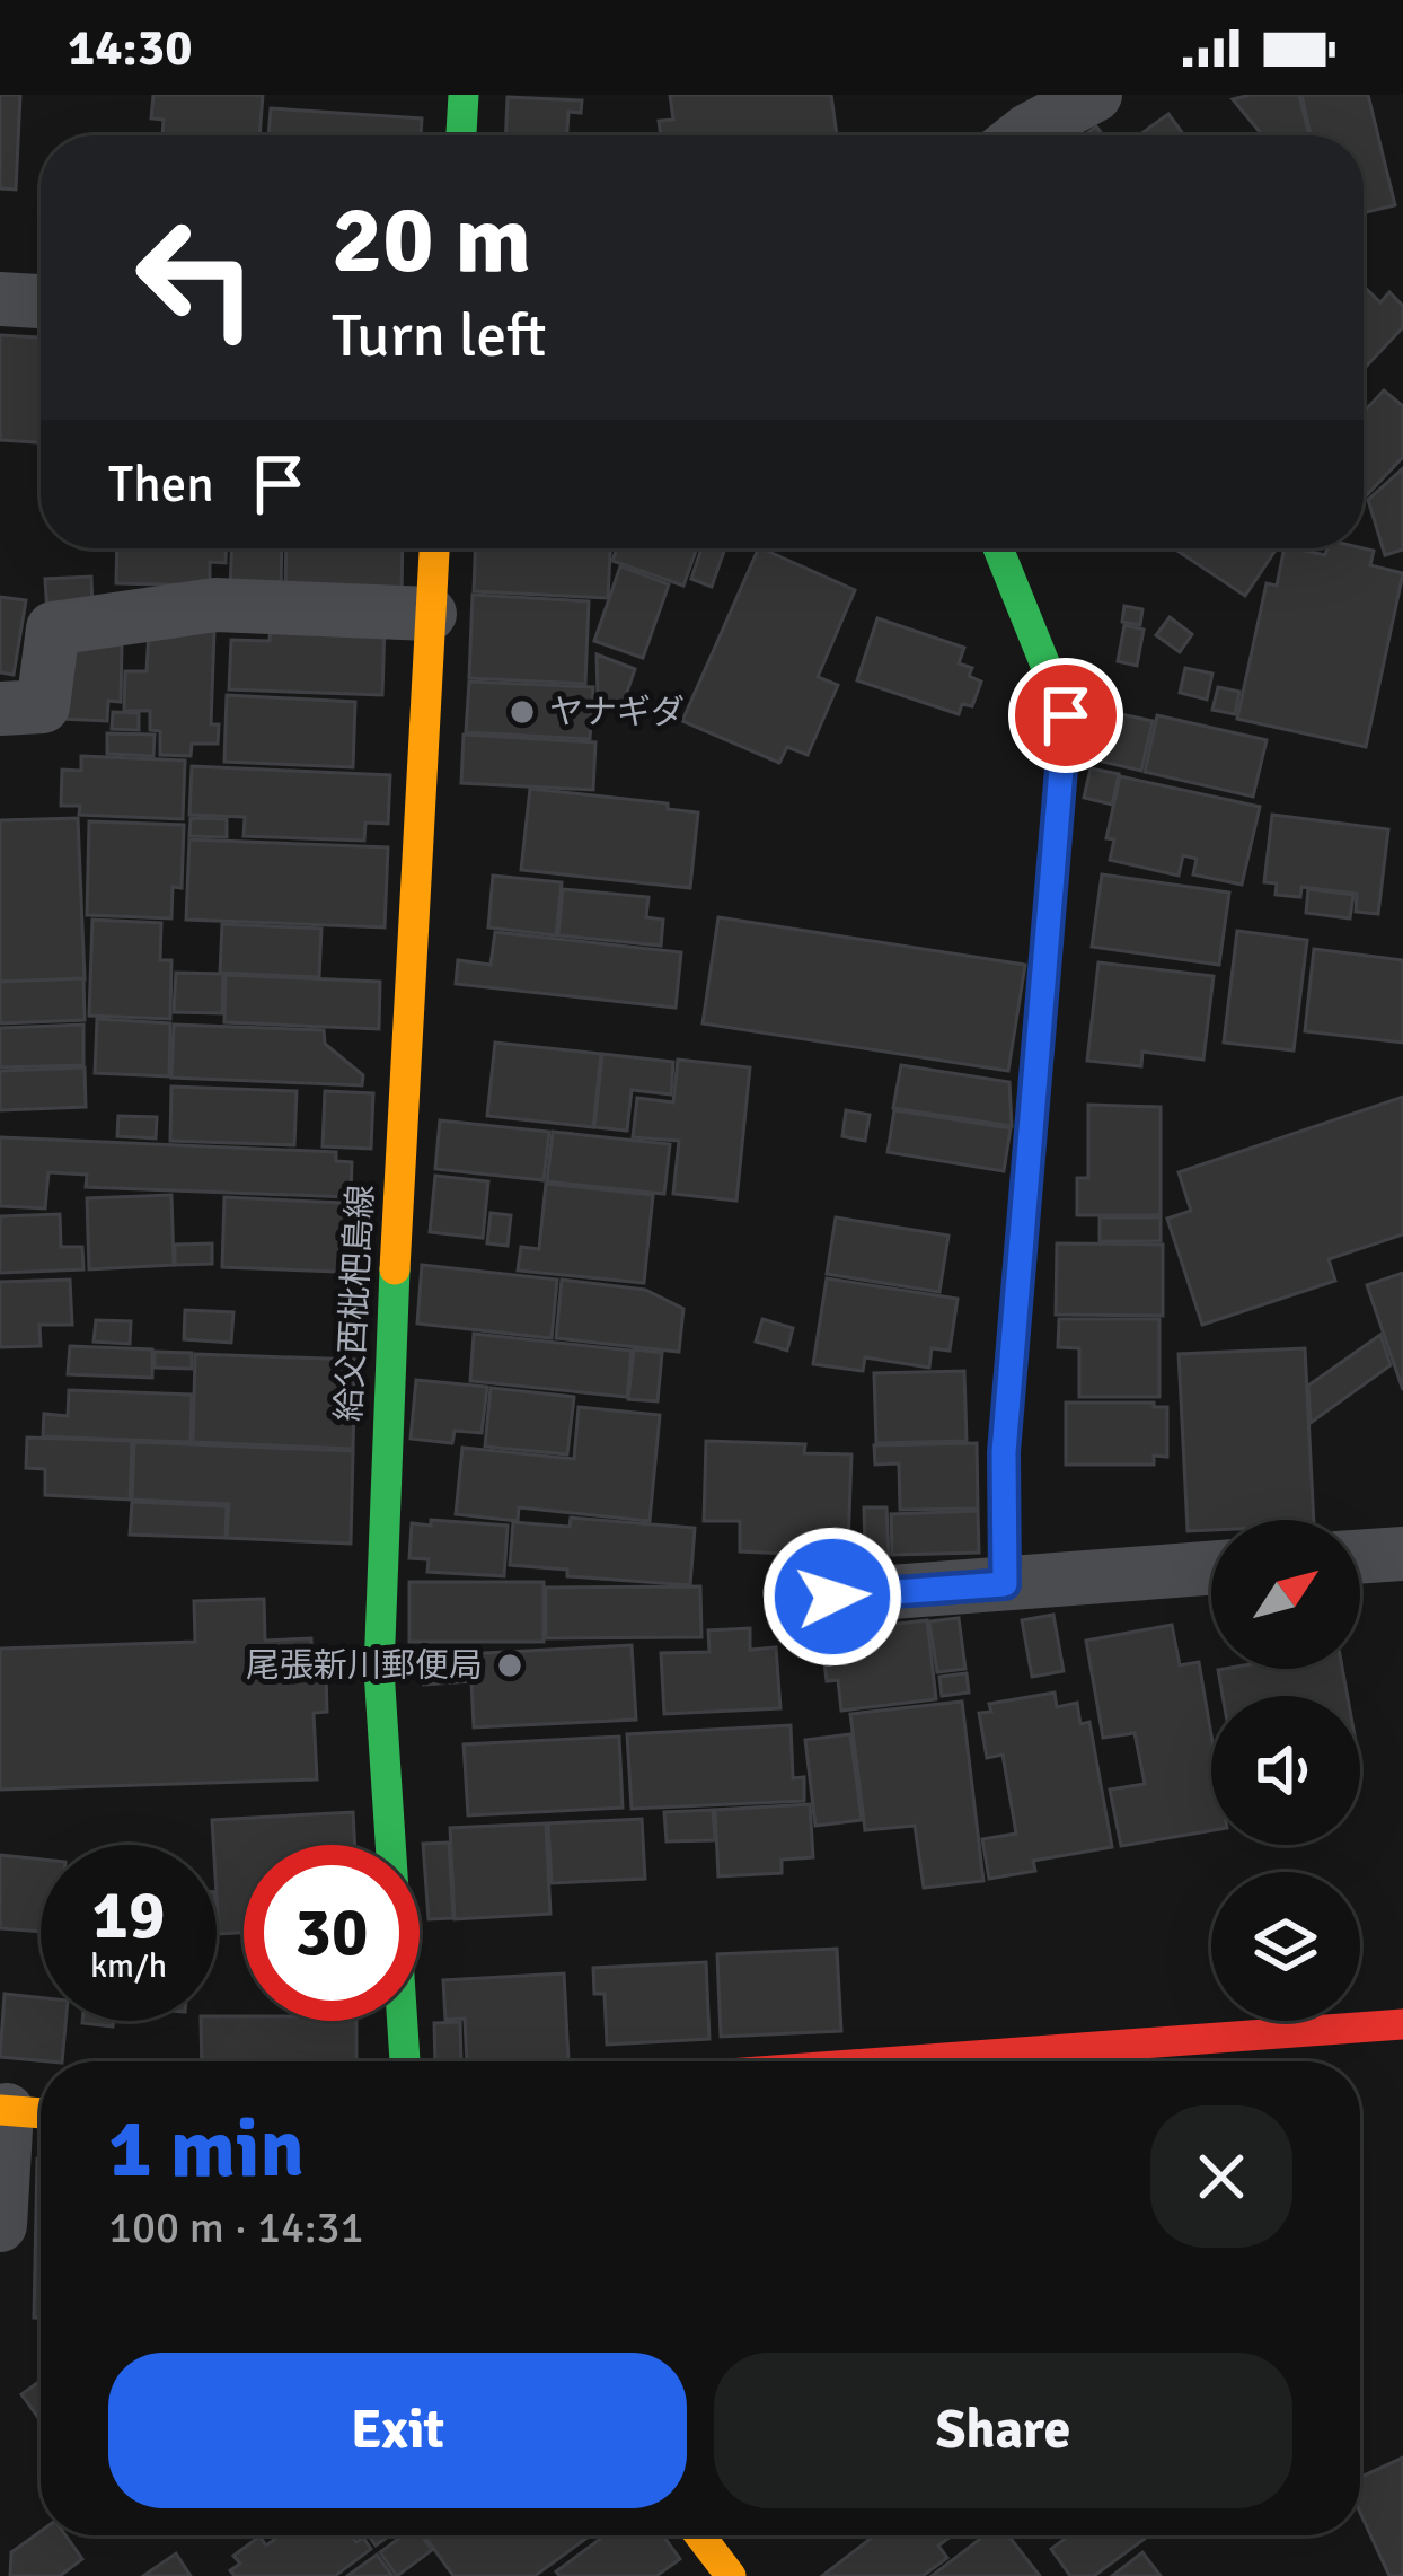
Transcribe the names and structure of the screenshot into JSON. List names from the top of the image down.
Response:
{
  "streets": {
    "street": ["給父西枇杷島線"]
  },
  "places": ["ヤナギダ", "尾張新川郵便局"],
  "north": "top right",
  "page": {
    "status": "14:30",
    "turn": ["20 m", "Turn left"],
    "then": "Then",
    "speed": "19 km/h",
    "limit": "30",
    "heading": ["1 min", "100 m · 14:31"],
    "buttons": ["Exit", "Share"]
  }
}
